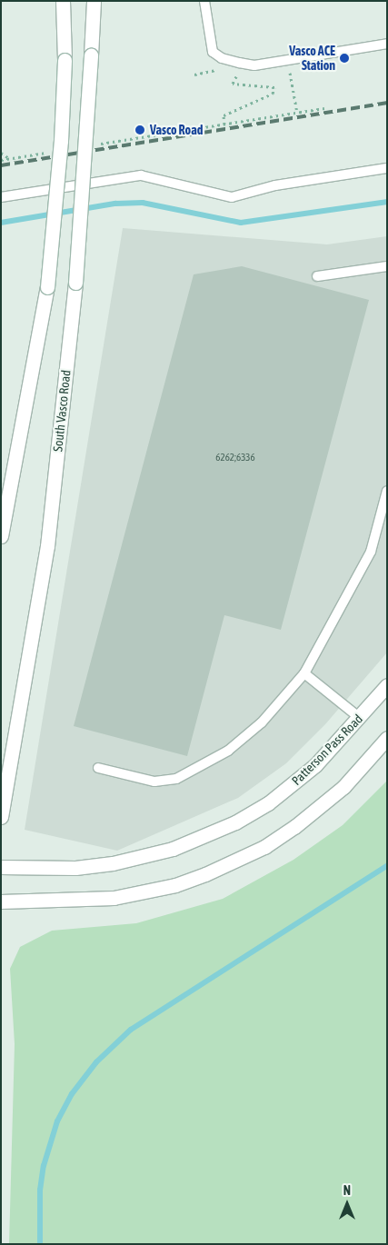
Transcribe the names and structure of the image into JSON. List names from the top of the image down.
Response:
{
  "streets": {
    "main road": ["South Vasco Road", "Patterson Pass Road"]
  },
  "places": ["Vasco ACE Station", "Vasco Road"],
  "house_numbers": ["6262;6336"],
  "north": "top"
}
